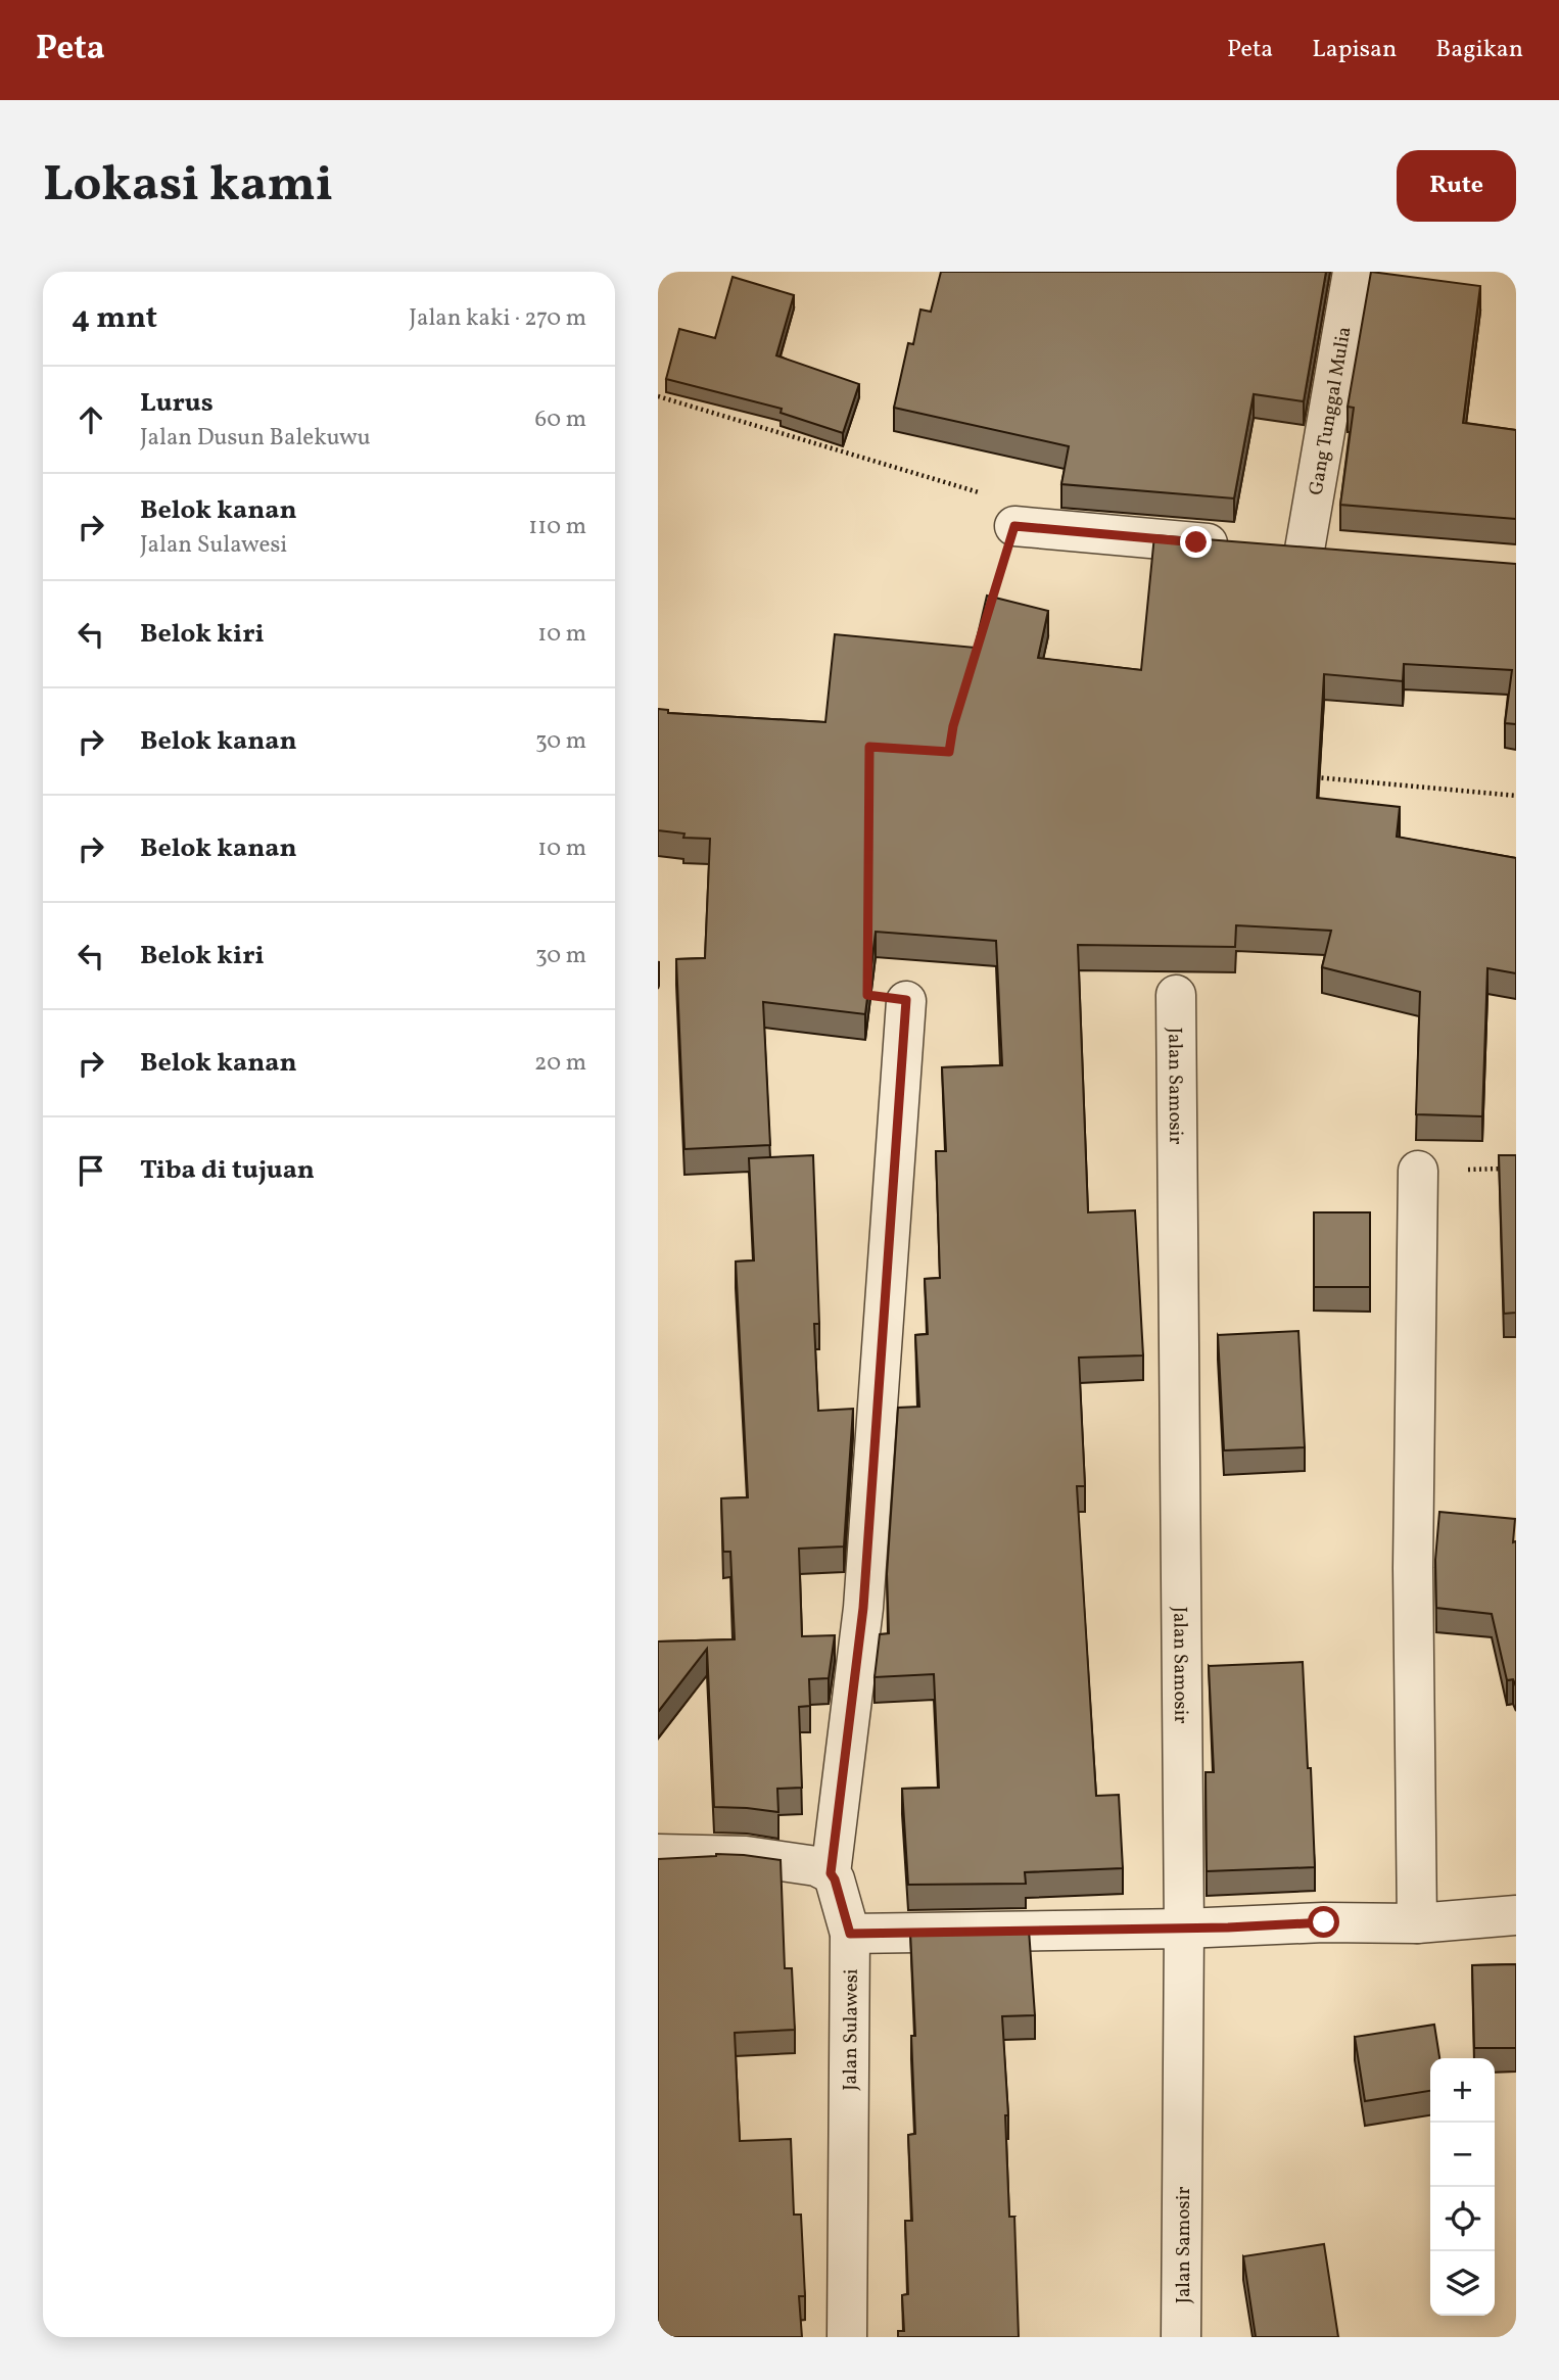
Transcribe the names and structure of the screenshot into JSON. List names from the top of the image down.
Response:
{
  "streets": {
    "street": ["Gang Tunggal Mulia", "Jalan Samosir", "Jalan Sulawesi"]
  },
  "page": {
    "header": "Peta",
    "nav": ["Peta", "Lapisan", "Bagikan"],
    "buttons": "Rute",
    "title": "Lokasi kami",
    "heading": ["4 mnt", "Jalan kaki · 270 m"],
    "list": [
      ["Lurus", "Jalan Dusun Balekuwu", "60 m"],
      ["Belok kanan", "Jalan Sulawesi", "110 m"],
      ["Belok kiri", "10 m"],
      ["Belok kanan", "30 m"],
      ["Belok kanan", "10 m"],
      ["Belok kiri", "30 m"],
      ["Belok kanan", "20 m"],
      "Tiba di tujuan"
    ],
    "map_buttons": ["+", "−"]
  }
}
